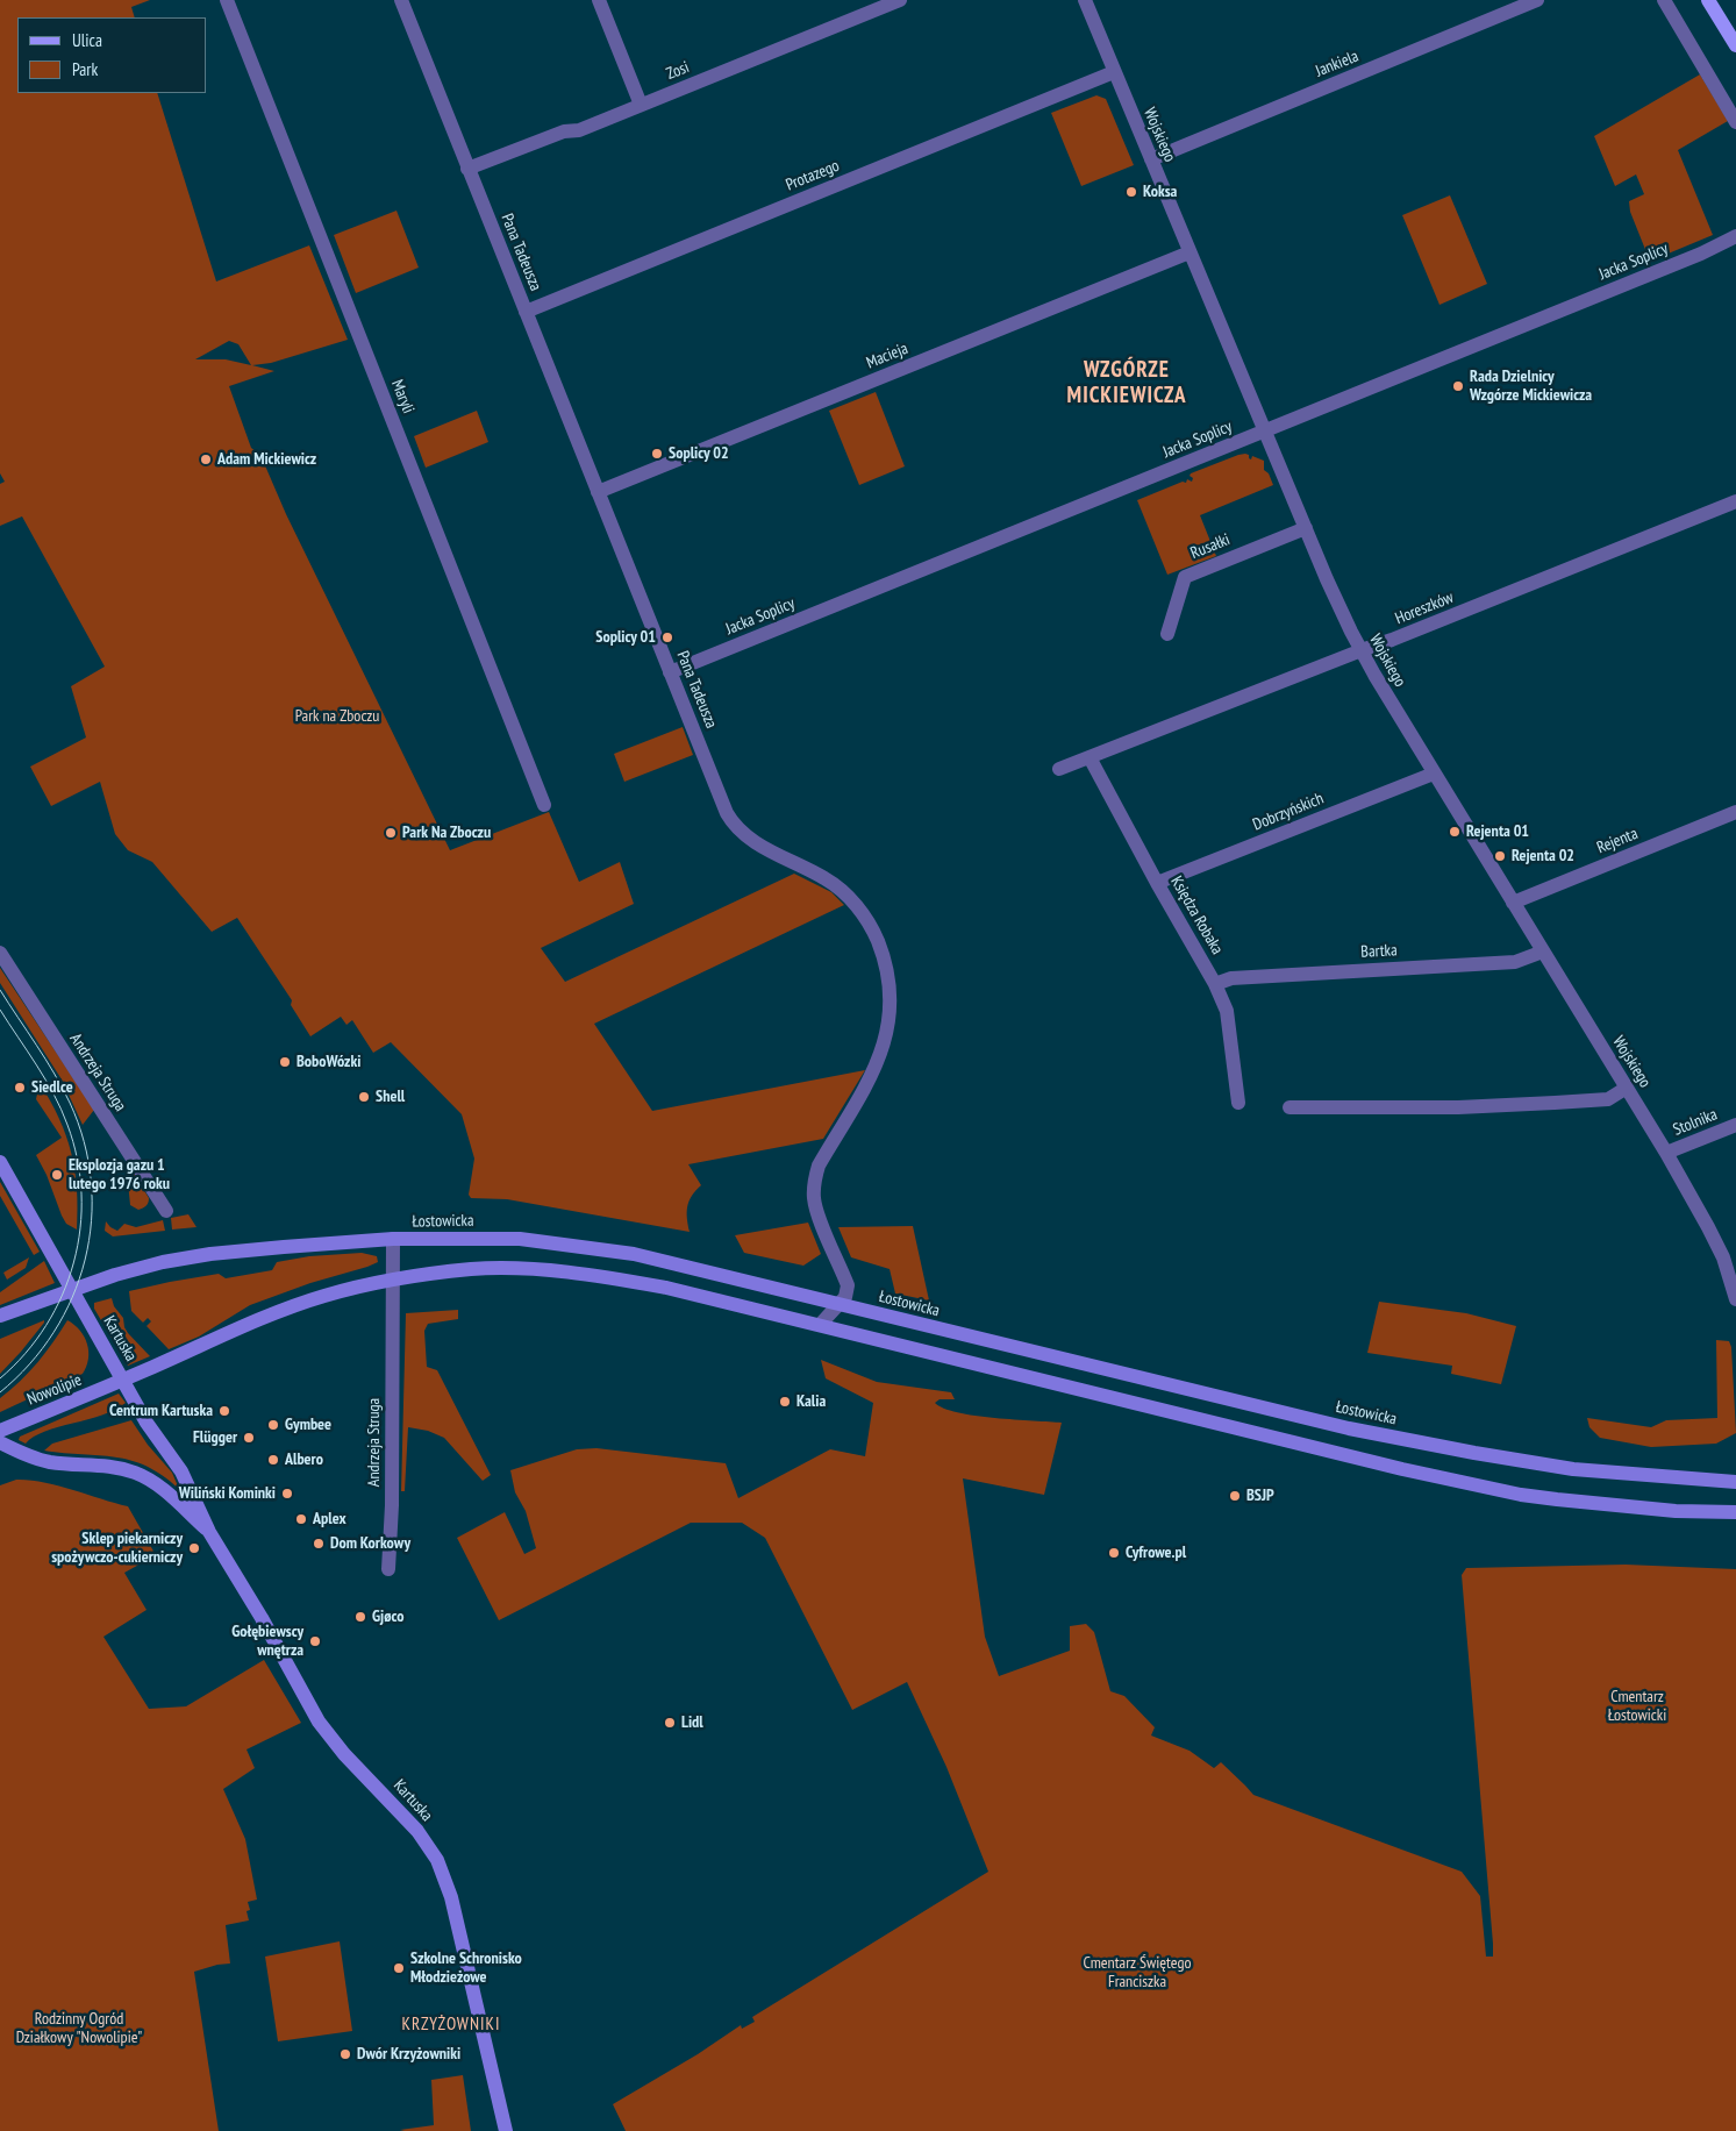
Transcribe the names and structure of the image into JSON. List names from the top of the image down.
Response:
{
  "streets": {
    "main road": ["Łostowicka", "Kartuska", "Nowolipie"],
    "street": [
      "Jankiela",
      "Zosi",
      "Wojskiego",
      "Protazego",
      "Pana Tadeusza",
      "Jacka Soplicy",
      "Macieja",
      "Maryli",
      "Rusałki",
      "Horeszków",
      "Dobrzyńskich",
      "Rejenta",
      "Księdza Robaka",
      "Bartka",
      "Andrzeja Struga",
      "Stolnika"
    ]
  },
  "crossings": [
    ["Jankiela", "Wojskiego"],
    ["Zosi", "Pana Tadeusza"],
    ["Wojskiego", "Protazego"],
    ["Wojskiego", "Jacka Soplicy"],
    ["Wojskiego", "Macieja"],
    ["Wojskiego", "Rusałki"],
    ["Wojskiego", "Horeszków"],
    ["Wojskiego", "Dobrzyńskich"],
    ["Wojskiego", "Rejenta"],
    ["Wojskiego", "Bartka"],
    ["Wojskiego", "Stolnika"],
    ["Protazego", "Pana Tadeusza"],
    ["Pana Tadeusza", "Jacka Soplicy"],
    ["Pana Tadeusza", "Macieja"],
    ["Pana Tadeusza", "Łostowicka"],
    ["Horeszków", "Księdza Robaka"],
    ["Dobrzyńskich", "Księdza Robaka"],
    ["Księdza Robaka", "Bartka"],
    ["Andrzeja Struga", "Łostowicka"],
    ["Łostowicka", "Kartuska"],
    ["Kartuska", "Nowolipie"]
  ],
  "districts": ["WZGÓRZE MICKIEWICZA", "KRZYŻOWNIKI"],
  "parks": [
    "Park na Zboczu",
    "Cmentarz Łostowicki",
    "Cmentarz Świętego Franciszka",
    "Rodzinny Ogród Działkowy \"Nowolipie\""
  ],
  "places": [
    "Koksa",
    "Rada Dzielnicy Wzgórze Mickiewicza",
    "Soplicy 02",
    "Adam Mickiewicz",
    "Soplicy 01",
    "Rejenta 01",
    "Park Na Zboczu",
    "Rejenta 02",
    "BoboWózki",
    "Siedlce",
    "Shell",
    "Eksplozja gazu 1 lutego 1976 roku",
    "Kalia",
    "Centrum Kartuska",
    "Gymbee",
    "Flügger",
    "Albero",
    "Wiliński Kominki",
    "BSJP",
    "Aplex",
    "Dom Korkowy",
    "Sklep piekarniczy spożywczo-cukierniczy",
    "Cyfrowe.pl",
    "Gjøco",
    "Gołębiewscy wnętrza",
    "Lidl",
    "Szkolne Schronisko Młodzieżowe",
    "Dwór Krzyżowniki"
  ],
  "legend": ["Ulica", "Park"]
}
